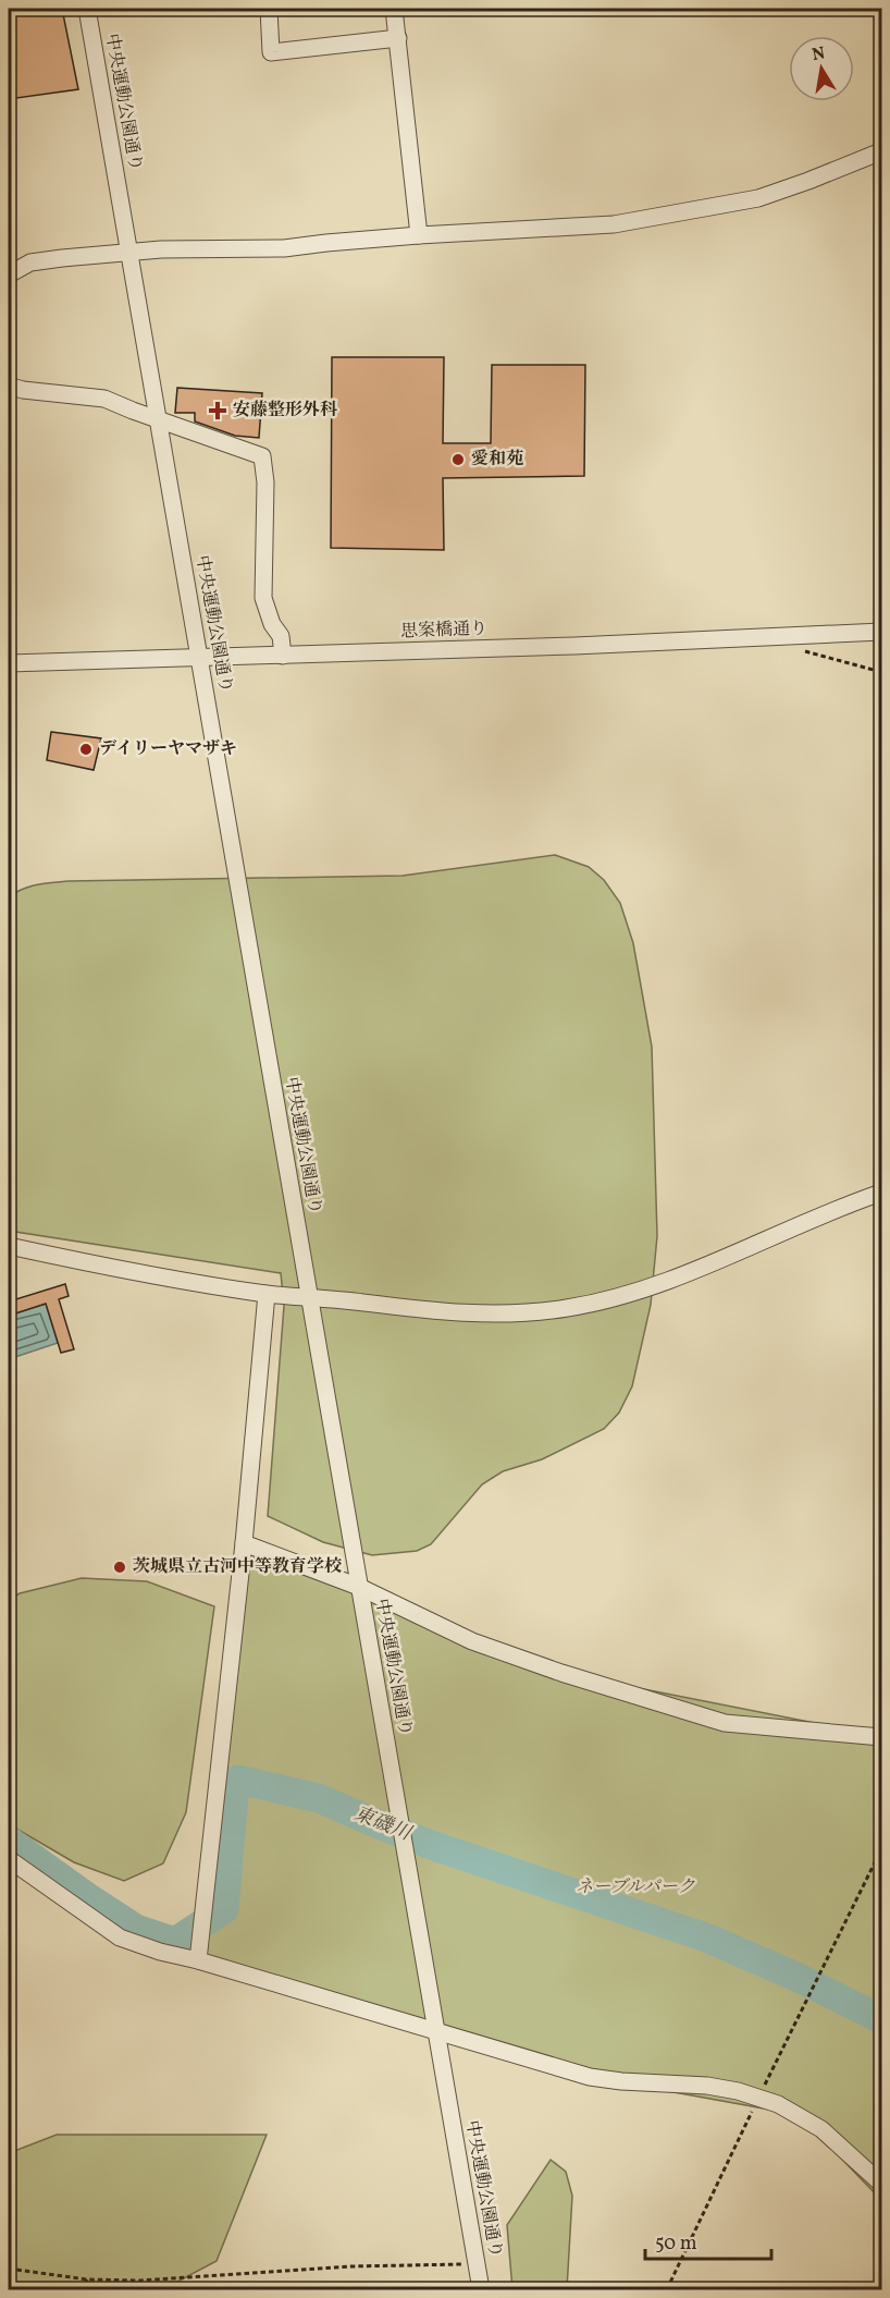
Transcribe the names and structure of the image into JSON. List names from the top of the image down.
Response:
{
  "streets": {
    "street": ["中央運動公園通り", "思案橋通り"]
  },
  "crossings": [
    ["中央運動公園通り", "思案橋通り"]
  ],
  "water": ["東磯川"],
  "parks": ["ネーブルパーク"],
  "places": {
    "health": ["安藤整形外科"],
    "other": ["愛和苑", "デイリーヤマザキ", "茨城県立古河中等教育学校"]
  },
  "scale_bar": "50 m",
  "north": "top"
}
